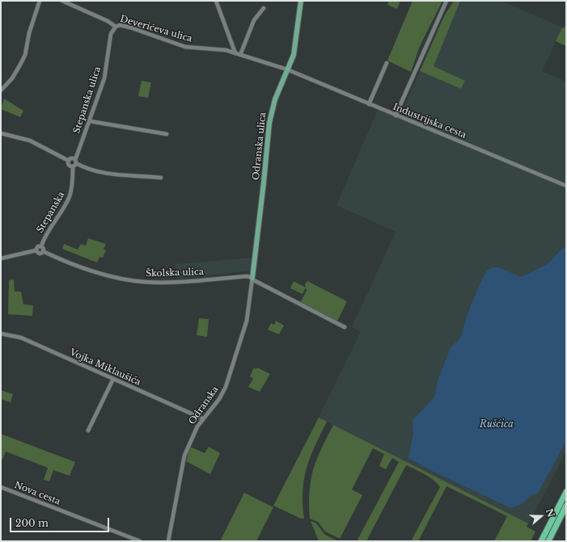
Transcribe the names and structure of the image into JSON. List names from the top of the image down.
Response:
{
  "streets": {
    "main road": ["Odranska ulica"],
    "street": [
      "Deverićeva ulica",
      "Stepanska ulica",
      "Industrijska cesta",
      "Stepanska",
      "Školska ulica",
      "Vojka Miklaušića",
      "Odranska",
      "Nova cesta"
    ]
  },
  "crossings": [
    ["Deverićeva ulica", "Stepanska ulica"],
    ["Deverićeva ulica", "Industrijska cesta"],
    ["Deverićeva ulica", "Odranska ulica"],
    ["Stepanska ulica", "Stepanska"],
    ["Industrijska cesta", "Odranska ulica"],
    ["Odranska ulica", "Školska ulica"],
    ["Odranska ulica", "Odranska"],
    ["Stepanska", "Školska ulica"],
    ["Školska ulica", "Odranska"],
    ["Vojka Miklaušića", "Odranska"]
  ],
  "water": ["Rušćica"],
  "scale_bar": "200 m",
  "north": "right"
}
